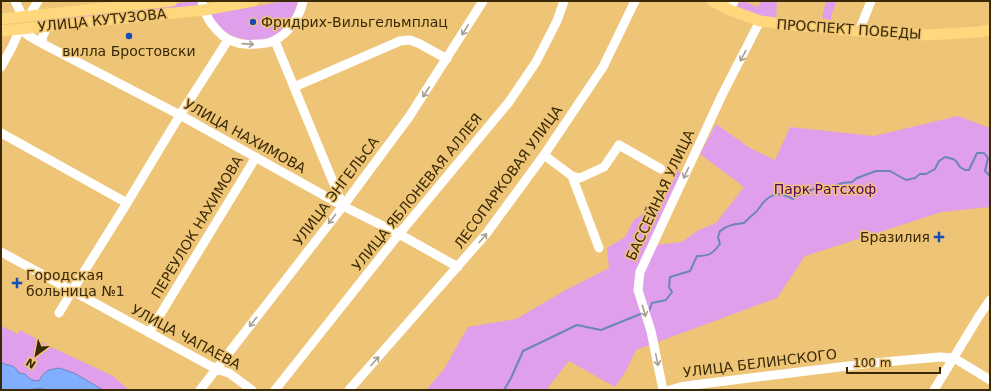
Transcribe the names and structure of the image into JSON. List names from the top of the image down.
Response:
{
  "streets": {
    "main road": ["УЛИЦА КУТУЗОВА", "ПРОСПЕКТ ПОБЕДЫ"],
    "street": [
      "УЛИЦА НАХИМОВА",
      "ЛЕСОПАРКОВАЯ УЛИЦА",
      "УЛИЦА ЭНГЕЛЬСА",
      "УЛИЦА ЯБЛОНЕВАЯ АЛЛЕЯ",
      "БАССЕЙНАЯ УЛИЦА",
      "ПЕРЕУЛОК НАХИМОВА",
      "УЛИЦА ЧАПАЕВА",
      "УЛИЦА БЕЛИНСКОГО"
    ]
  },
  "crossings": [
    ["УЛИЦА КУТУЗОВА", "УЛИЦА НАХИМОВА"],
    ["ПРОСПЕКТ ПОБЕДЫ", "БАССЕЙНАЯ УЛИЦА"],
    ["УЛИЦА НАХИМОВА", "ЛЕСОПАРКОВАЯ УЛИЦА"],
    ["УЛИЦА НАХИМОВА", "УЛИЦА ЭНГЕЛЬСА"],
    ["УЛИЦА НАХИМОВА", "УЛИЦА ЯБЛОНЕВАЯ АЛЛЕЯ"],
    ["УЛИЦА НАХИМОВА", "ПЕРЕУЛОК НАХИМОВА"],
    ["УЛИЦА ЭНГЕЛЬСА", "УЛИЦА ЧАПАЕВА"],
    ["ПЕРЕУЛОК НАХИМОВА", "УЛИЦА ЧАПАЕВА"]
  ],
  "one_way": ["ЛЕСОПАРКОВАЯ УЛИЦА", "УЛИЦА ЭНГЕЛЬСА", "БАССЕЙНАЯ УЛИЦА"],
  "parks": ["Парк Ратсхоф"],
  "places": {
    "other": ["Фридрих-Вильгельмплац", "вилла Бростовски"],
    "health": ["Бразилия", "Городская больница №1"]
  },
  "scale_bar": "100 m",
  "north": "bottom left"
}
